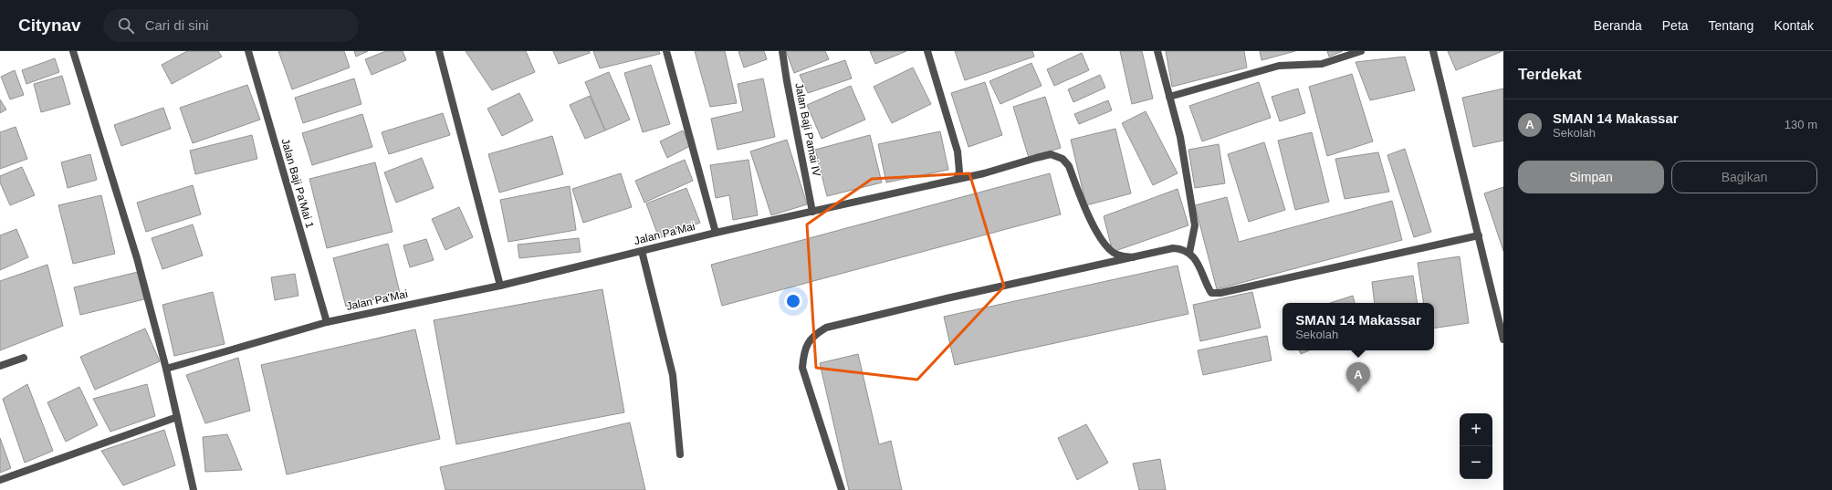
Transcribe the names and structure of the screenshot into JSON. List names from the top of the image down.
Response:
{
  "streets": {
    "street": ["Jalan Baji Pamai IV", "Jalan Baji Pa'Mai 1", "Jalan Pa'Mai"]
  },
  "crossings": [
    ["Jalan Baji Pamai IV", "Jalan Pa'Mai"],
    ["Jalan Baji Pa'Mai 1", "Jalan Pa'Mai"]
  ],
  "page": {
    "header": "Citynav",
    "search": "Cari di sini",
    "nav": [
      "Beranda",
      "Peta",
      "Tentang",
      "Kontak"
    ],
    "heading": "Terdekat",
    "list": [
      {
        "mark": "A",
        "name": "SMAN 14 Makassar",
        "note": "Sekolah",
        "value": "130 m"
      }
    ],
    "buttons": ["Simpan", "Bagikan"],
    "popup": ["SMAN 14 Makassar", "Sekolah"],
    "pins": "A",
    "map_buttons": ["+", "−"]
  }
}
